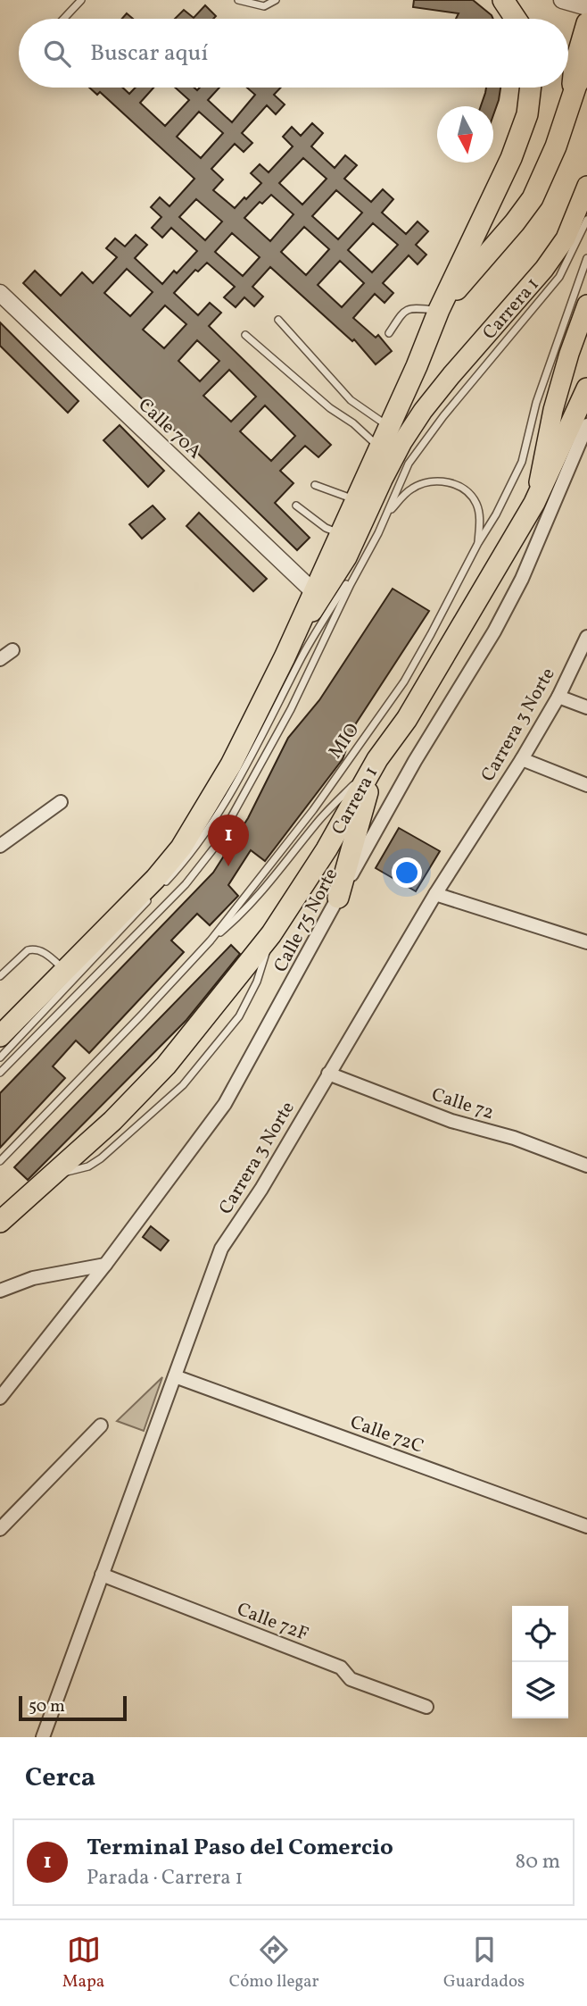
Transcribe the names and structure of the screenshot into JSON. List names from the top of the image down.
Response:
{
  "streets": {
    "highway": ["Carrera 1"],
    "street": [
      "Calle 70A",
      "Carrera 3 Norte",
      "Calle 75 Norte",
      "Calle 72",
      "Calle 72C",
      "Calle 72F"
    ],
    "lane": ["MIO"]
  },
  "crossings": [
    ["Carrera 3 Norte", "Calle 72"],
    ["Carrera 3 Norte", "Calle 72C"],
    ["Carrera 3 Norte", "Calle 72F"]
  ],
  "scale_bar": "50 m",
  "north": "bottom",
  "page": {
    "search": "Buscar aquí",
    "pins": "1",
    "scale": "50 m",
    "heading": "Cerca",
    "list": [
      {
        "mark": "1",
        "name": "Terminal Paso del Comercio",
        "note": "Parada · Carrera 1",
        "value": "80 m"
      }
    ],
    "nav": ["Mapa", "Cómo llegar", "Guardados"]
  }
}
